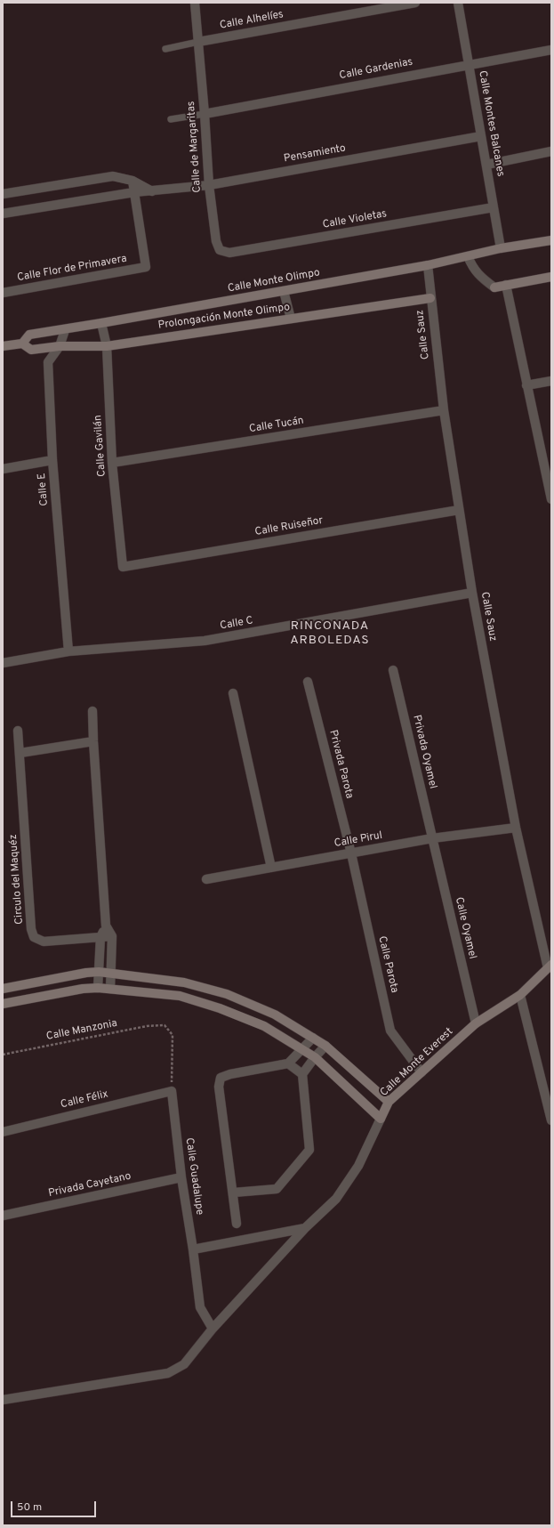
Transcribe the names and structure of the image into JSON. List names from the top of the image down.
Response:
{
  "streets": {
    "main road": ["Calle Monte Olimpo", "Prolongación Monte Olimpo", "Calle Monte Everest"],
    "street": [
      "Calle Alhelíes",
      "Calle Gardenias",
      "Calle Montes Balcanes",
      "Calle de Margaritas",
      "Pensamiento",
      "Calle Violetas",
      "Calle Flor de Primavera",
      "Calle Sauz",
      "Calle Tucán",
      "Calle Gavilán",
      "Calle E",
      "Calle Ruiseñor",
      "Calle C",
      "Privada Oyamel",
      "Privada Parota",
      "Calle Pirul",
      "Circulo del Maquéz",
      "Calle Oyamel",
      "Calle Parota",
      "Calle Félix",
      "Calle Guadalupe",
      "Privada Cayetano"
    ],
    "path": ["Calle Manzonia"]
  },
  "crossings": [
    ["Calle Alhelíes", "Calle de Margaritas"],
    ["Calle Gardenias", "Calle Montes Balcanes"],
    ["Calle Gardenias", "Calle de Margaritas"],
    ["Calle Montes Balcanes", "Pensamiento"],
    ["Calle Montes Balcanes", "Calle Violetas"],
    ["Calle Montes Balcanes", "Calle Monte Olimpo"],
    ["Calle de Margaritas", "Pensamiento"],
    ["Calle de Margaritas", "Calle Violetas"],
    ["Pensamiento", "Calle Flor de Primavera"],
    ["Calle Monte Olimpo", "Prolongación Monte Olimpo"],
    ["Calle Monte Olimpo", "Calle Sauz"],
    ["Calle Monte Olimpo", "Calle Gavilán"],
    ["Calle Monte Olimpo", "Calle E"],
    ["Prolongación Monte Olimpo", "Calle Sauz"],
    ["Prolongación Monte Olimpo", "Calle Gavilán"],
    ["Prolongación Monte Olimpo", "Calle E"],
    ["Calle Sauz", "Calle Tucán"],
    ["Calle Sauz", "Calle Ruiseñor"],
    ["Calle Sauz", "Calle C"],
    ["Calle Sauz", "Calle Pirul"],
    ["Calle Sauz", "Calle Monte Everest"],
    ["Calle Tucán", "Calle Gavilán"],
    ["Calle Gavilán", "Calle Ruiseñor"],
    ["Calle E", "Calle C"],
    ["Privada Oyamel", "Calle Pirul"],
    ["Privada Oyamel", "Calle Oyamel"],
    ["Privada Parota", "Calle Pirul"],
    ["Privada Parota", "Calle Parota"],
    ["Calle Pirul", "Calle Oyamel"],
    ["Calle Pirul", "Calle Parota"],
    ["Calle Oyamel", "Calle Monte Everest"],
    ["Calle Parota", "Calle Monte Everest"],
    ["Calle Manzonia", "Calle Félix"],
    ["Calle Manzonia", "Calle Guadalupe"],
    ["Calle Monte Everest", "Calle Guadalupe"],
    ["Calle Félix", "Calle Guadalupe"],
    ["Calle Guadalupe", "Privada Cayetano"]
  ],
  "districts": ["RINCONADA ARBOLEDAS"],
  "scale_bar": "50 m"
}
